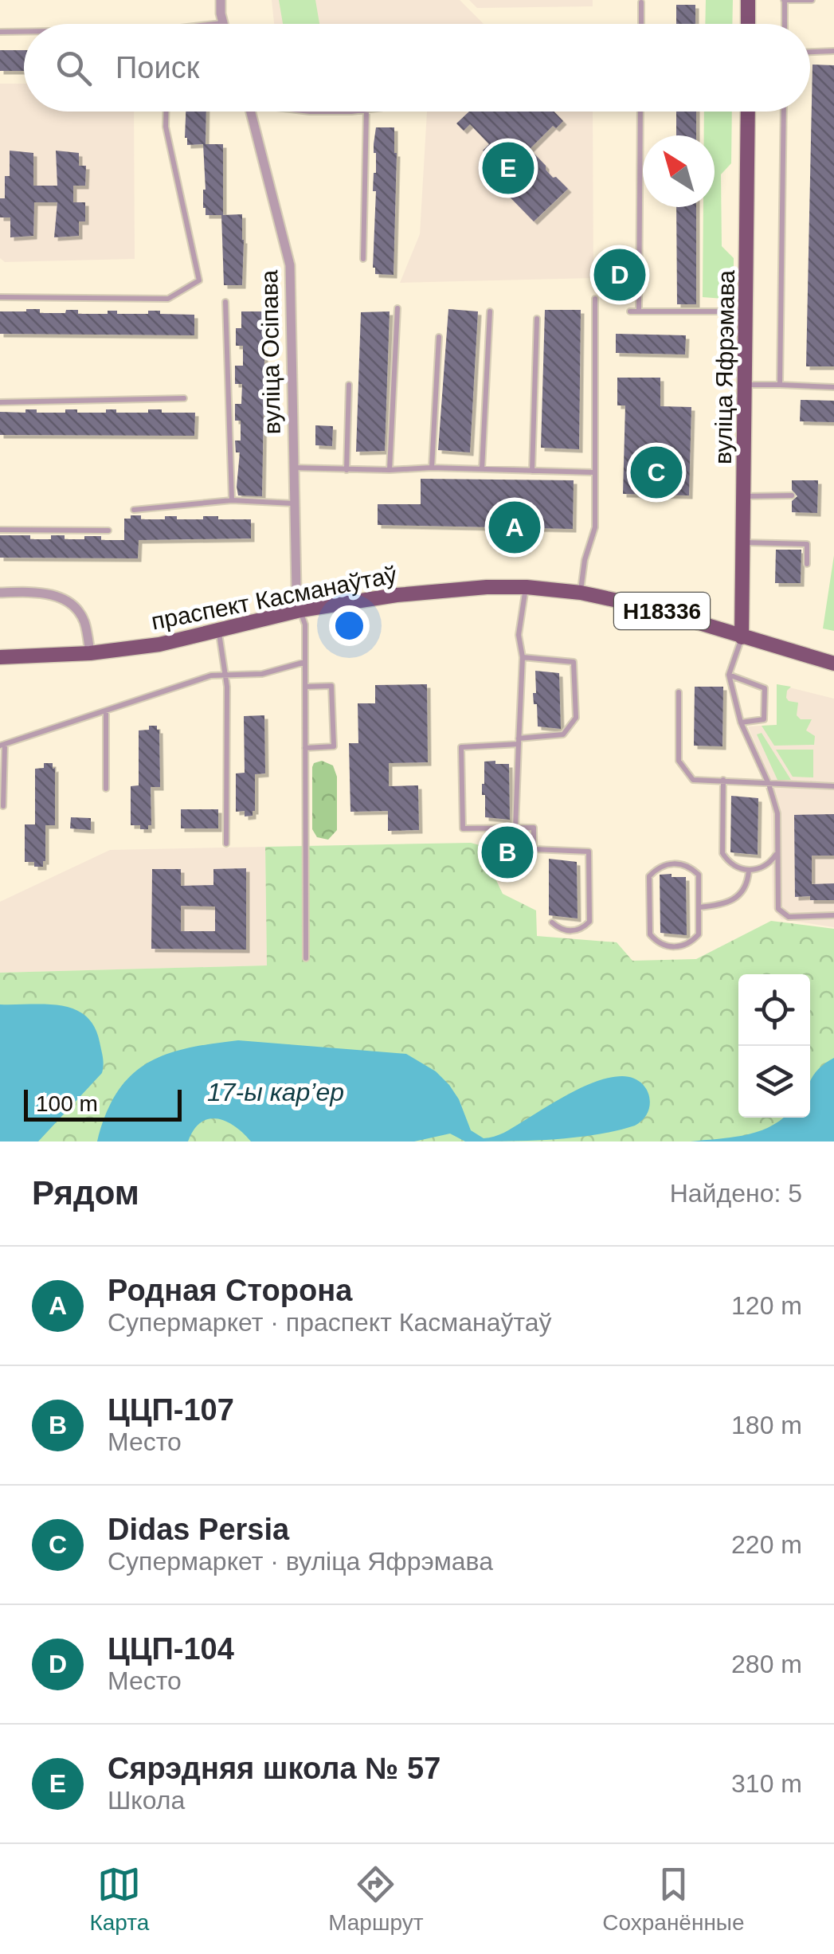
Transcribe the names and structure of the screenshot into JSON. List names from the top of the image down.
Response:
{
  "streets": {
    "main road": ["вуліца Яфрэмава", "праспект Касманаўтаў", "Н18336"],
    "street": ["вуліца Осіпава"]
  },
  "crossings": [
    ["вуліца Осіпава", "праспект Касманаўтаў"],
    ["вуліца Яфрэмава", "праспект Касманаўтаў"]
  ],
  "water": ["17-ы кар’ер"],
  "scale_bar": "100 m",
  "north": "top left",
  "page": {
    "search": "Поиск",
    "pins": [
      "E",
      "D",
      "C",
      "A",
      "B"
    ],
    "scale": "100 m",
    "heading": ["Рядом", "Найдено: 5"],
    "list": [
      {
        "mark": "A",
        "name": "Родная Сторона",
        "note": "Супермаркет · праспект Касманаўтаў",
        "value": "120 m"
      },
      {
        "mark": "B",
        "name": "ЦЦП-107",
        "note": "Место",
        "value": "180 m"
      },
      {
        "mark": "C",
        "name": "Didas Persia",
        "note": "Супермаркет · вуліца Яфрэмава",
        "value": "220 m"
      },
      {
        "mark": "D",
        "name": "ЦЦП-104",
        "note": "Место",
        "value": "280 m"
      },
      {
        "mark": "E",
        "name": "Сярэдняя школа № 57",
        "note": "Школа",
        "value": "310 m"
      }
    ],
    "nav": ["Карта", "Маршрут", "Сохранённые"]
  }
}
